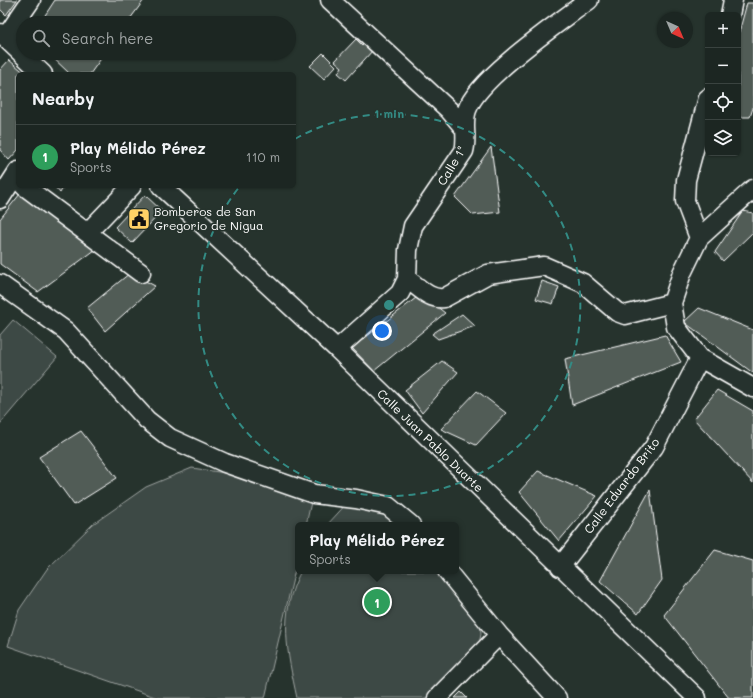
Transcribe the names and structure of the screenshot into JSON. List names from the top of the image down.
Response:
{
  "streets": {
    "street": ["Calle 1ª", "Calle Juan Pablo Duarte", "Calle Eduardo Brito"]
  },
  "crossings": [
    ["Calle Juan Pablo Duarte", "Calle Eduardo Brito"]
  ],
  "places": {
    "public building": ["Bomberos de San Gregorio de Nigua"]
  },
  "north": "bottom right",
  "page": {
    "map_buttons": ["+", "−"],
    "search": "Search here",
    "heading": "Nearby",
    "list": [
      {
        "mark": "1",
        "name": "Play Mélido Pérez",
        "note": "Sports",
        "value": "110 m"
      }
    ],
    "popup": ["Play Mélido Pérez", "Sports"],
    "pins": "1"
  },
  "rings": ["1 min"]
}
